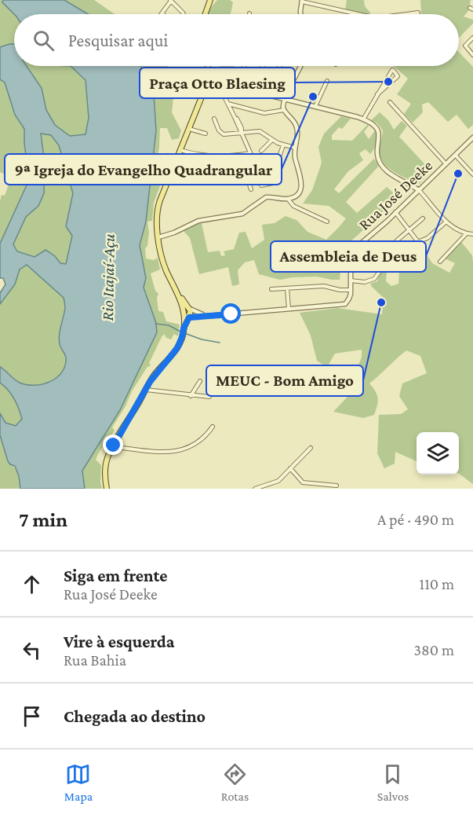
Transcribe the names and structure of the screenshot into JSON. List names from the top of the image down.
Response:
{
  "streets": {
    "street": ["Rua José Deeke"]
  },
  "water": ["Rio Itajaí-Açu"],
  "places": [
    "Praça Otto Blaesing",
    "9ª Igreja do Evangelho Quadrangular",
    "Assembleia de Deus",
    "MEUC - Bom Amigo"
  ],
  "page": {
    "search": "Pesquisar aqui",
    "heading": ["7 min", "A pé · 490 m"],
    "list": [
      ["Siga em frente", "Rua José Deeke", "110 m"],
      ["Vire à esquerda", "Rua Bahia", "380 m"],
      "Chegada ao destino"
    ],
    "nav": ["Mapa", "Rotas", "Salvos"]
  }
}
